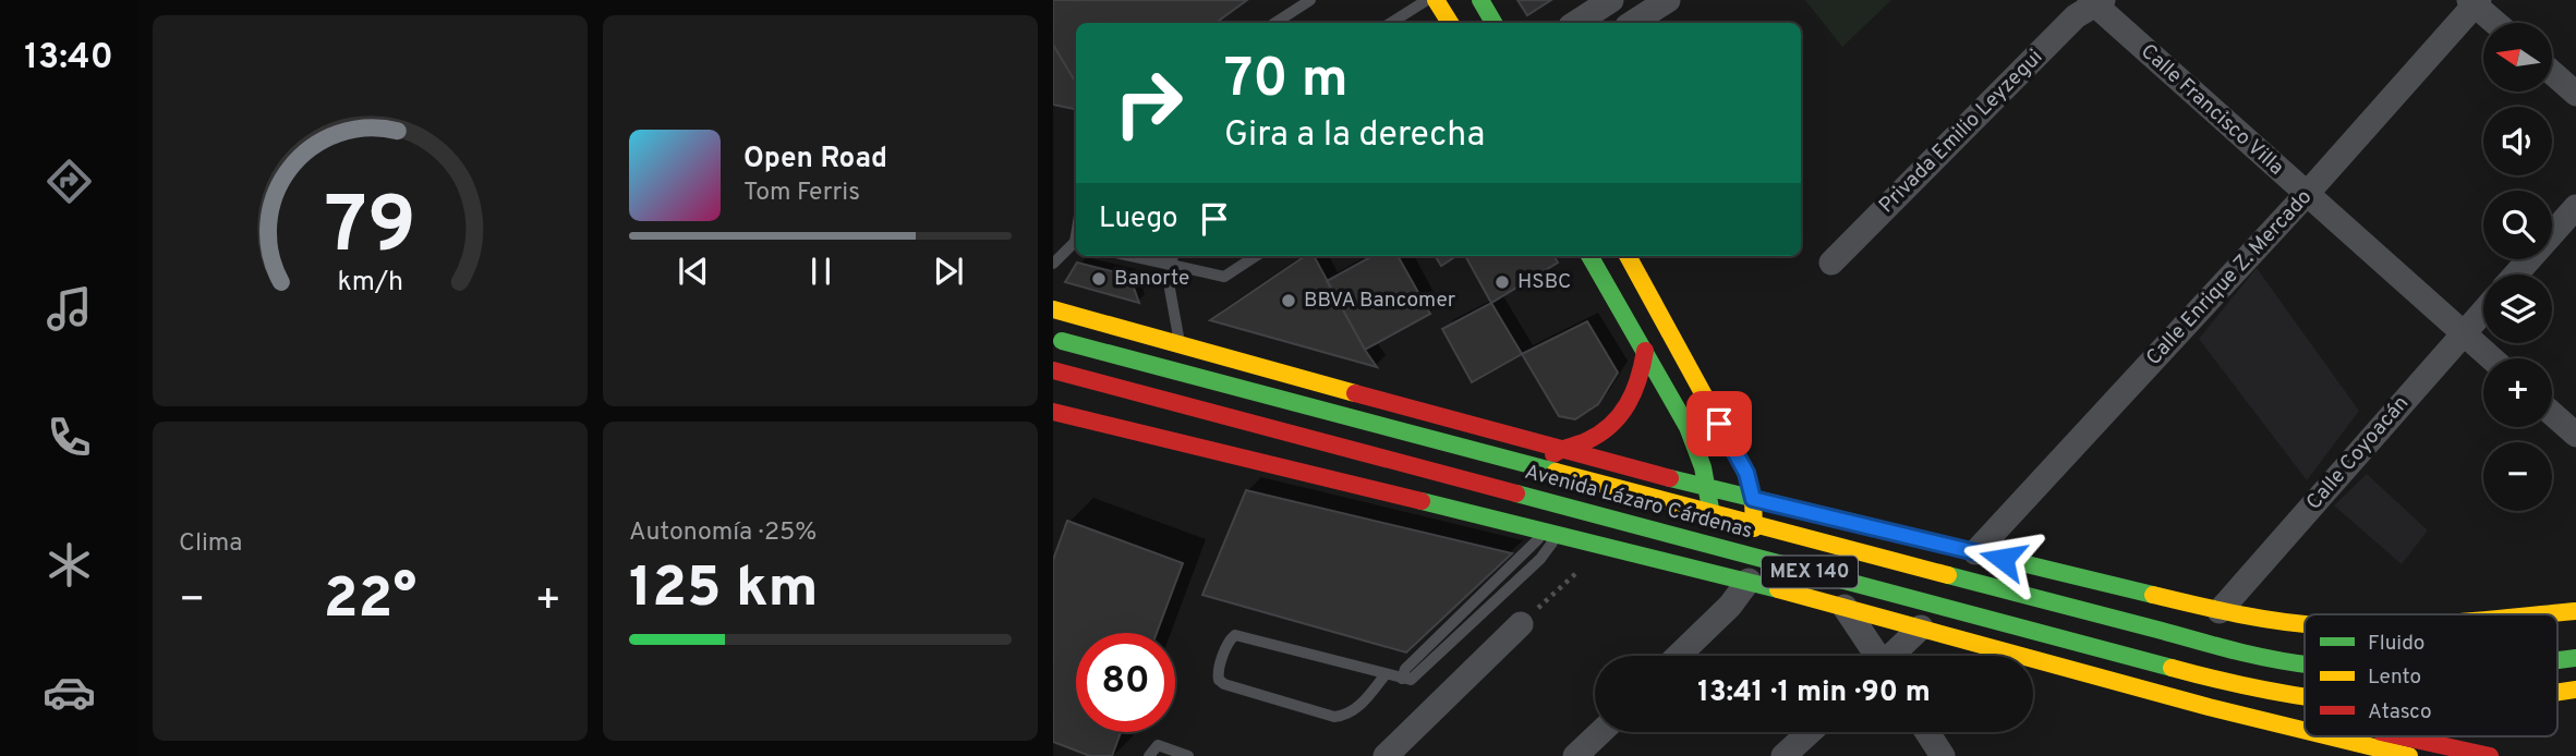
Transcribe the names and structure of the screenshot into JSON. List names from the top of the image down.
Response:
{
  "streets": {
    "main road": ["Avenida Lázaro Cárdenas", "MEX 140"],
    "street": [
      "Calle Francisco Villa",
      "Privada Emilio Leyzegui",
      "Calle Enrique Z. Mercado",
      "Calle Coyoacán"
    ]
  },
  "crossings": [
    ["Calle Francisco Villa", "Privada Emilio Leyzegui"],
    ["Calle Francisco Villa", "Calle Enrique Z. Mercado"],
    ["Calle Francisco Villa", "Calle Coyoacán"],
    ["Calle Enrique Z. Mercado", "MEX 140"],
    ["Calle Coyoacán", "MEX 140"]
  ],
  "places": ["Banorte", "HSBC", "BBVA Bancomer"],
  "legend": ["Fluido", "Lento", "Atasco"],
  "north": "left",
  "page": {
    "tabs": "13:40",
    "map_buttons": ["+", "−"],
    "turn": ["70 m", "Gira a la derecha"],
    "song": ["Open Road", "Tom Ferris"],
    "then": "Luego",
    "tile": [
      "Clima",
      ["Autonomía · 25%", "125 km"]
    ],
    "heat": ["−", "22°", "+"],
    "limit": "80",
    "trip": "13:41 · 1 min · 90 m",
    "gauge": ["79", "km/h"]
  }
}
